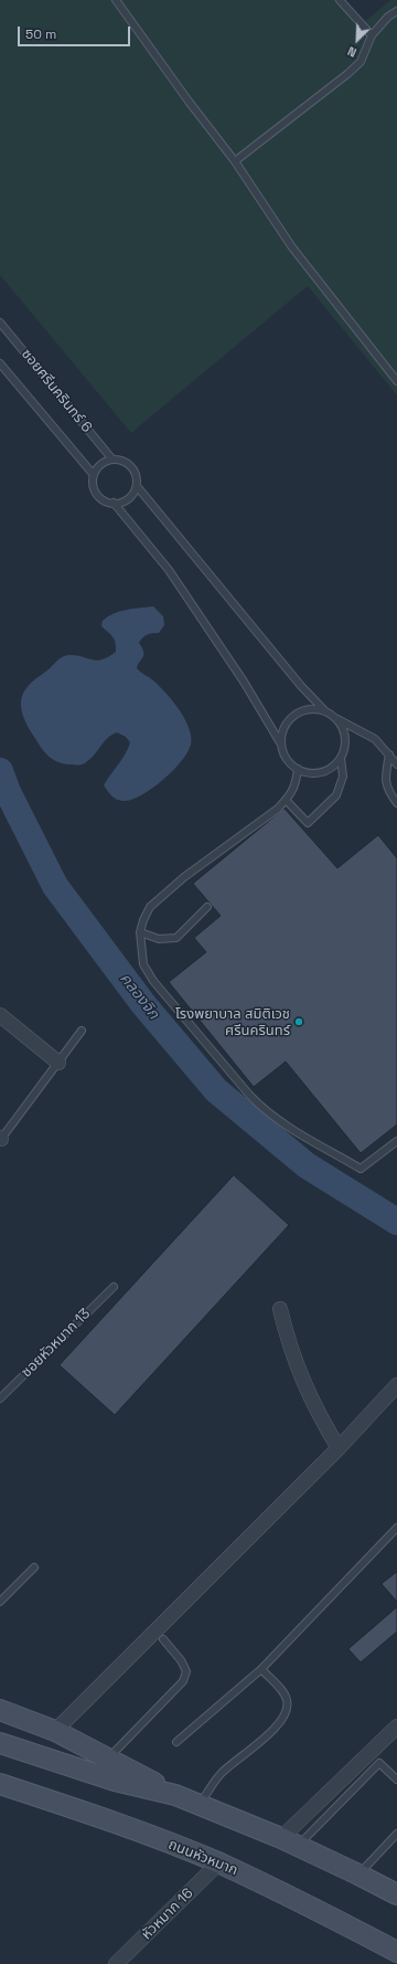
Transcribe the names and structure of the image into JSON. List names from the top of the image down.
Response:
{
  "streets": {
    "main road": ["ถนนหัวหมาก"],
    "street": ["หัวหมาก 16"],
    "lane": ["ซอยศรีนครินทร์ 6", "ซอยหัวหมาก 13"]
  },
  "crossings": [
    ["ถนนหัวหมาก", "หัวหมาก 16"]
  ],
  "water": ["คลองจิก"],
  "places": ["โรงพยาบาล สมิติเวช ศรีนครินทร์"],
  "scale_bar": "50 m",
  "north": "bottom left"
}
